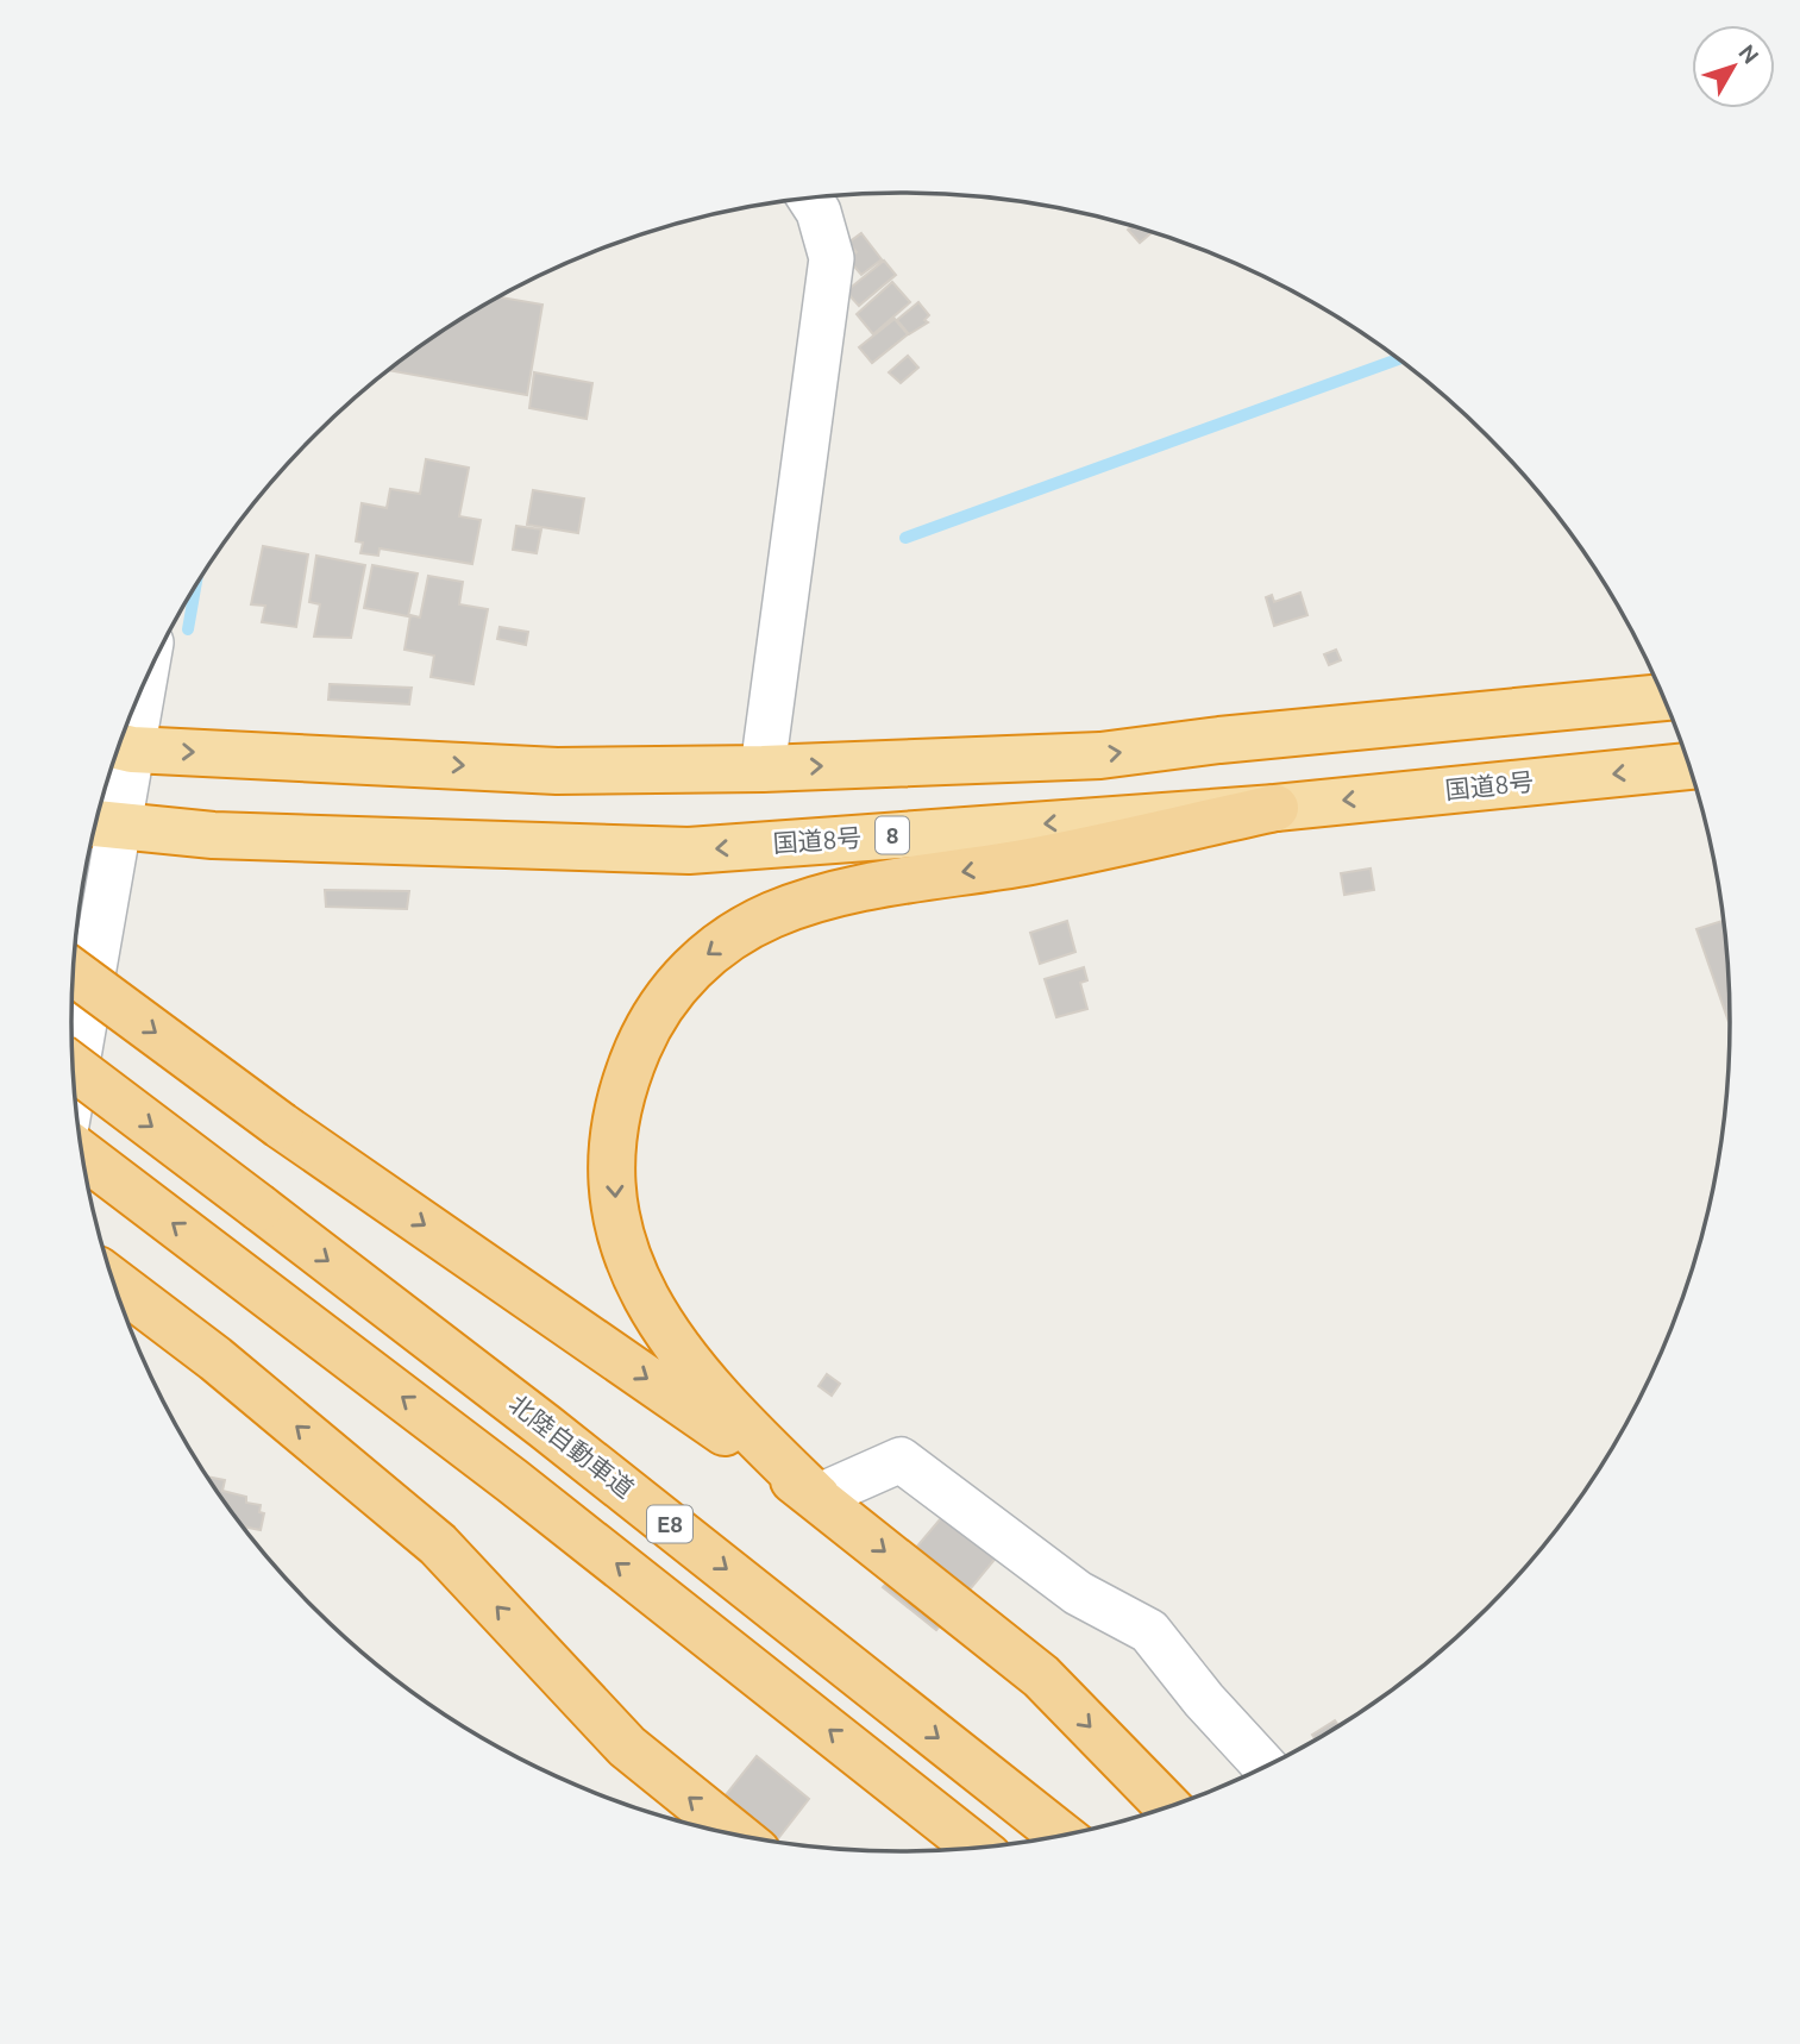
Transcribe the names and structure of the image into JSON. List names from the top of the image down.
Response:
{
  "streets": {
    "highway": [
      "国道8号",
      "8",
      "北陸自動車道",
      "E8"
    ]
  },
  "north": "top right"
}
